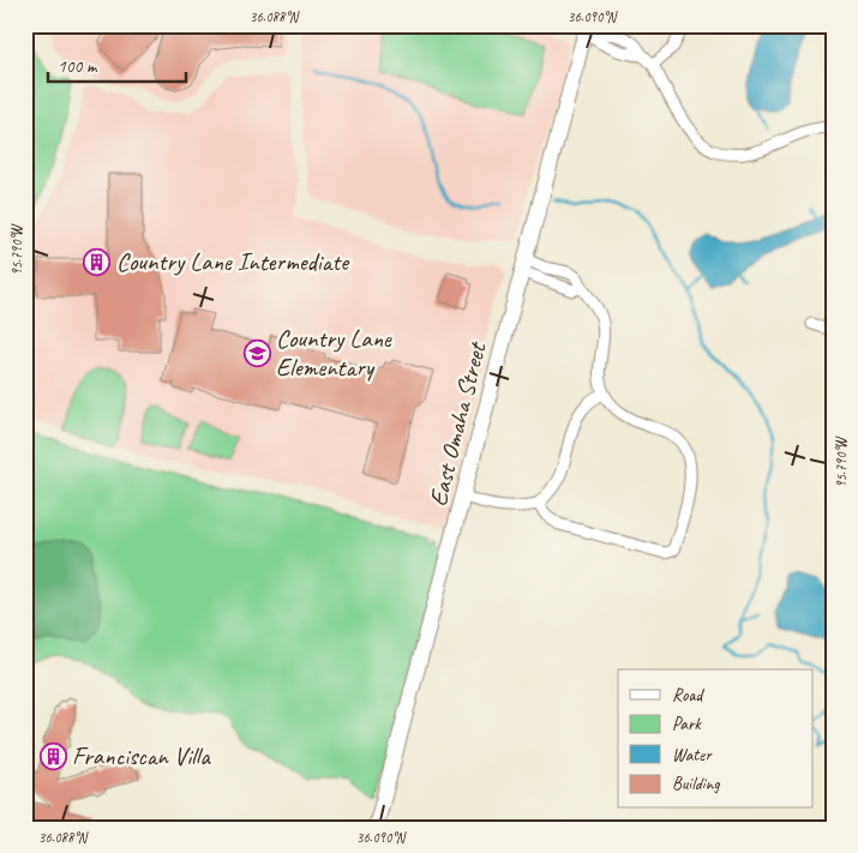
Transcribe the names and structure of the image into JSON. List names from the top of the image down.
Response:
{
  "streets": {
    "main road": ["East Omaha Street"]
  },
  "places": {
    "building": ["Country Lane Intermediate", "Franciscan Villa"],
    "school or university": ["Country Lane Elementary"]
  },
  "legend": [
    "Road",
    "Park",
    "Water",
    "Building"
  ],
  "scale_bar": "100 m",
  "coordinates": ["36.088°N", "36.090°N", "95.790°W"]
}
